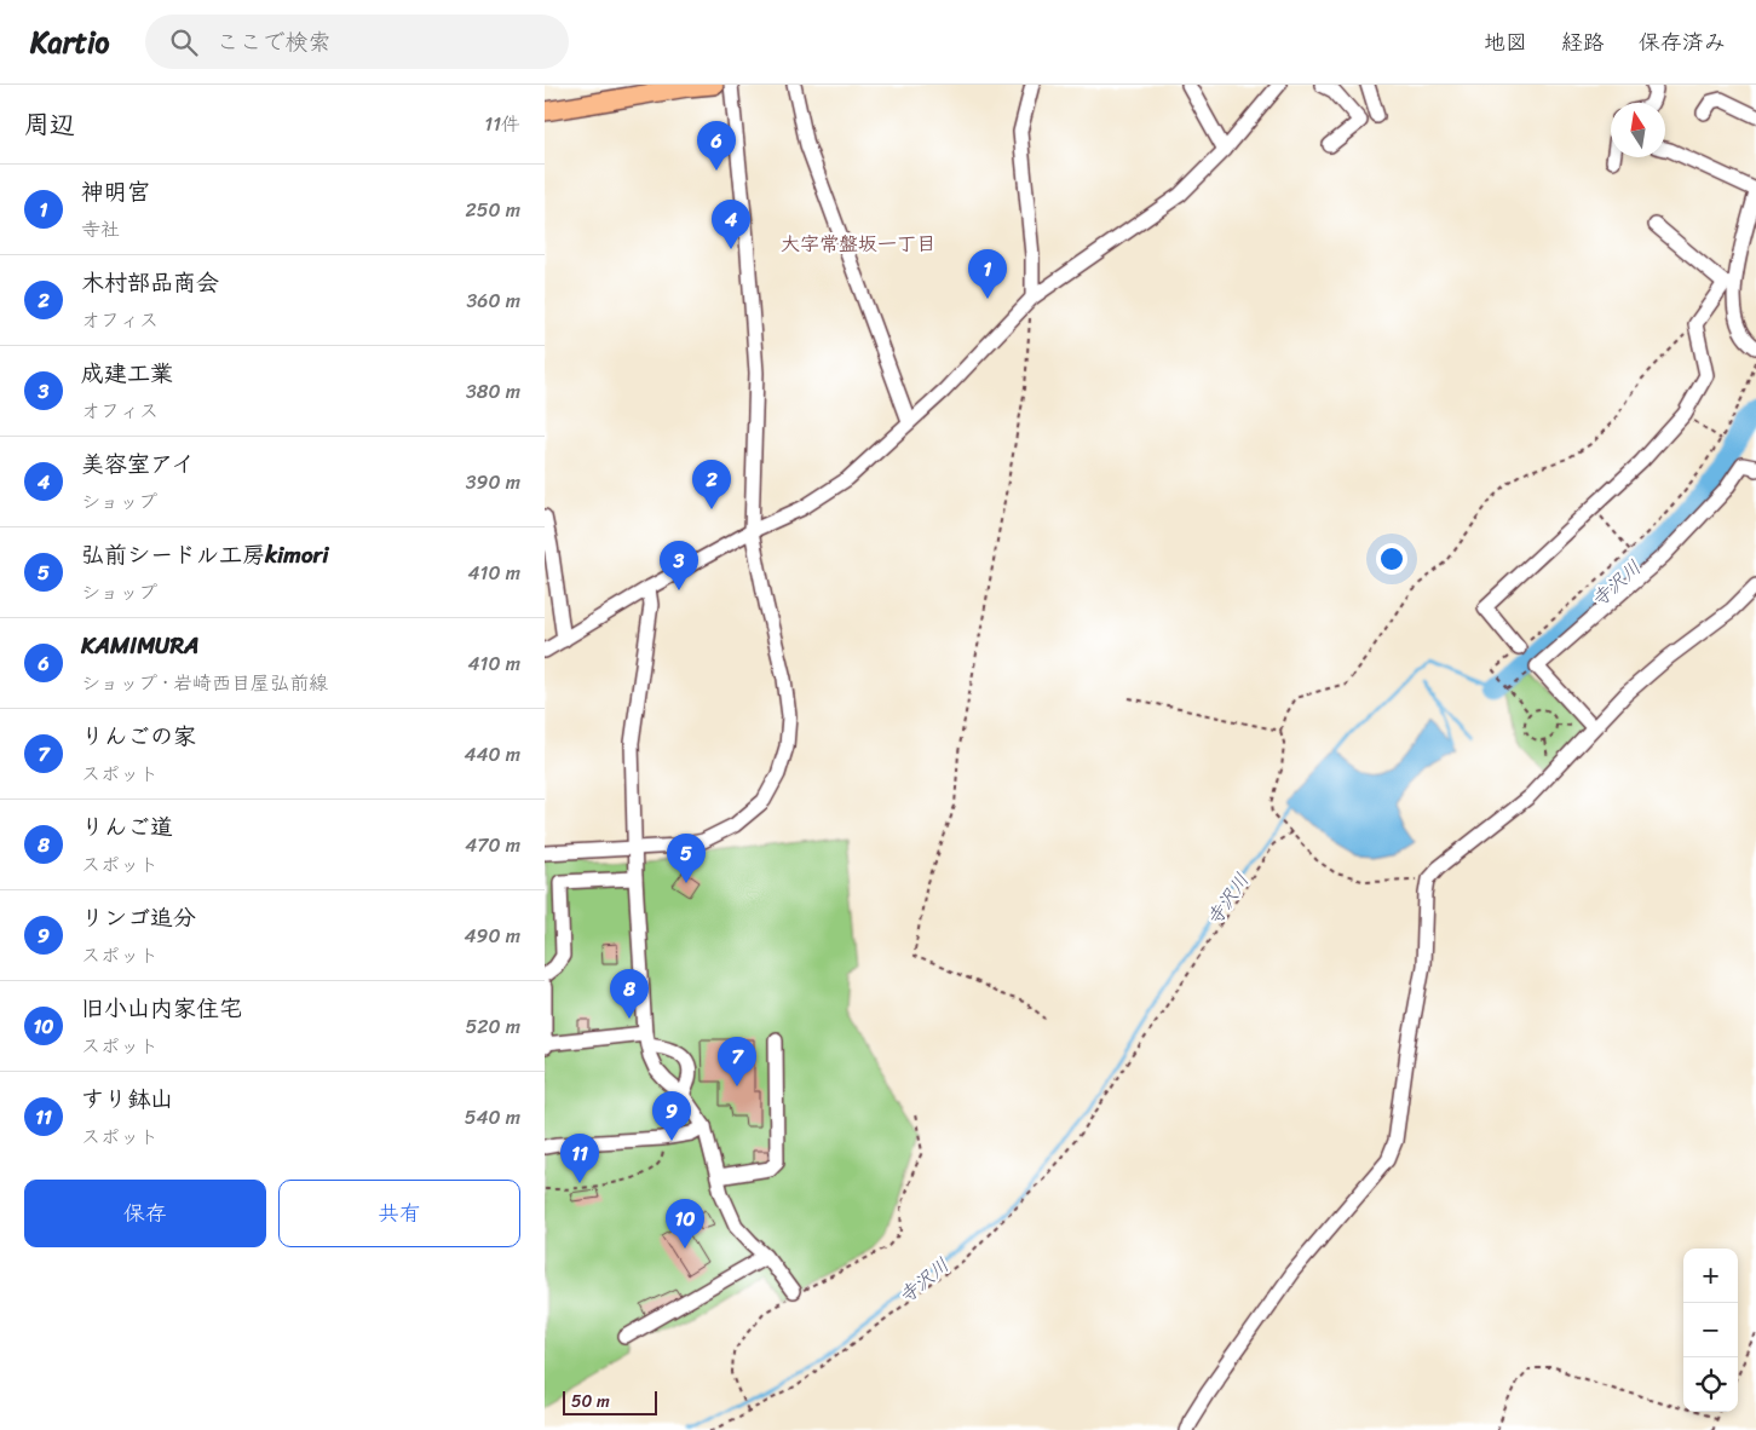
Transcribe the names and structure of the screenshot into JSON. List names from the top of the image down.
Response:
{
  "districts": ["大字常盤坂一丁目"],
  "water": ["寺沢川"],
  "scale_bar": "50 m",
  "north": "top",
  "page": {
    "header": "Kartio",
    "search": "ここで検索",
    "nav": ["地図", "経路", "保存済み"],
    "heading": ["周辺", "11件"],
    "pins": [
      "6",
      "4",
      "1",
      "2",
      "3",
      "5",
      "8",
      "7",
      "9",
      "11",
      "10"
    ],
    "list": [
      {
        "mark": "1",
        "name": "神明宮",
        "note": "寺社",
        "value": "250 m"
      },
      {
        "mark": "2",
        "name": "木村部品商会",
        "note": "オフィス",
        "value": "360 m"
      },
      {
        "mark": "3",
        "name": "成建工業",
        "note": "オフィス",
        "value": "380 m"
      },
      {
        "mark": "4",
        "name": "美容室アイ",
        "note": "ショップ",
        "value": "390 m"
      },
      {
        "mark": "5",
        "name": "弘前シードル工房kimori",
        "note": "ショップ",
        "value": "410 m"
      },
      {
        "mark": "6",
        "name": "KAMIMURA",
        "note": "ショップ · 岩崎西目屋弘前線",
        "value": "410 m"
      },
      {
        "mark": "7",
        "name": "りんごの家",
        "note": "スポット",
        "value": "440 m"
      },
      {
        "mark": "8",
        "name": "りんご道",
        "note": "スポット",
        "value": "470 m"
      },
      {
        "mark": "9",
        "name": "リンゴ追分",
        "note": "スポット",
        "value": "490 m"
      },
      {
        "mark": "10",
        "name": "旧小山内家住宅",
        "note": "スポット",
        "value": "520 m"
      },
      {
        "mark": "11",
        "name": "すり鉢山",
        "note": "スポット",
        "value": "540 m"
      }
    ],
    "buttons": ["保存", "共有"],
    "map_buttons": ["+", "−"],
    "scale": "50 m"
  }
}
